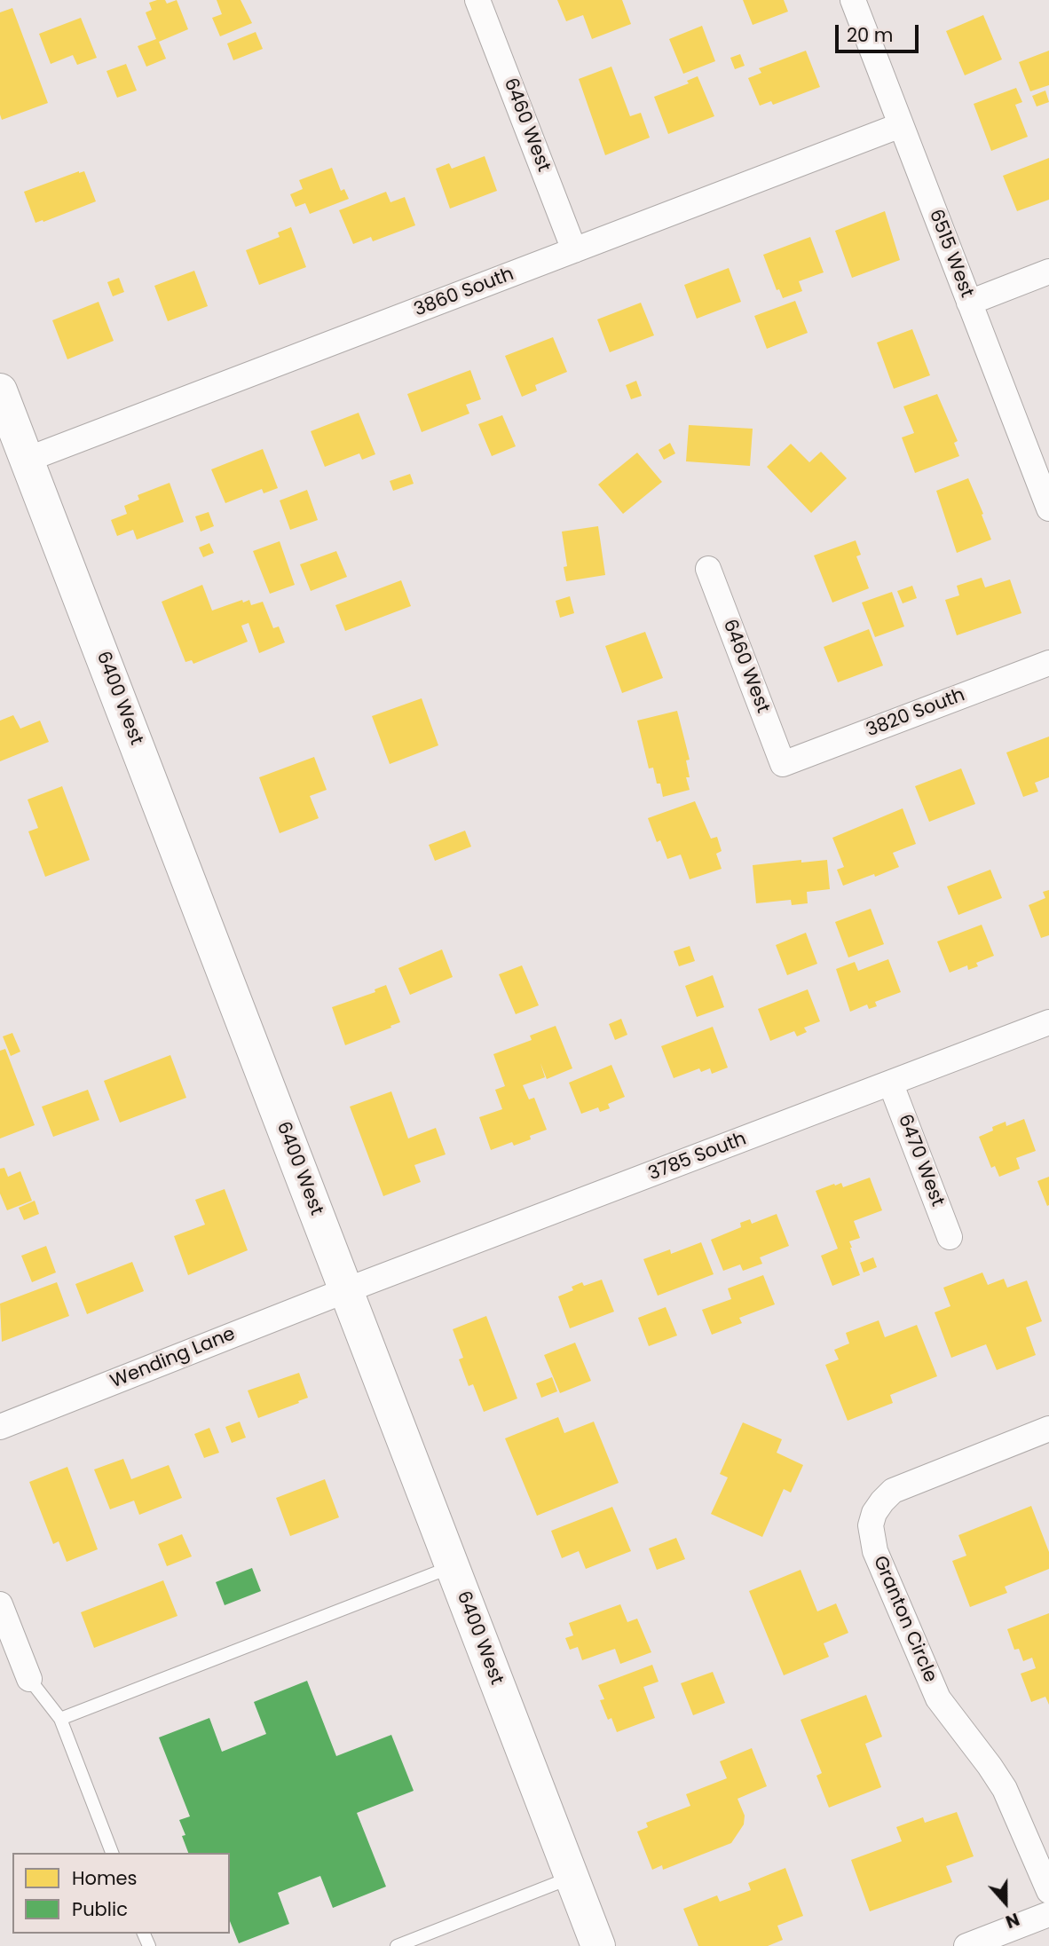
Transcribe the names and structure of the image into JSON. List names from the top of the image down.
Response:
{
  "streets": {
    "street": [
      "6460 West",
      "6515 West",
      "3860 South",
      "6400 West",
      "3820 South",
      "3785 South",
      "6470 West",
      "Wending Lane",
      "Granton Circle"
    ]
  },
  "crossings": [
    ["6460 West", "3860 South"],
    ["6460 West", "3820 South"],
    ["6515 West", "3860 South"],
    ["3860 South", "6400 West"],
    ["6400 West", "3785 South"],
    ["6400 West", "Wending Lane"],
    ["3785 South", "6470 West"],
    ["3785 South", "Wending Lane"]
  ],
  "legend": ["Homes", "Public"],
  "scale_bar": "20 m",
  "north": "bottom"
}
